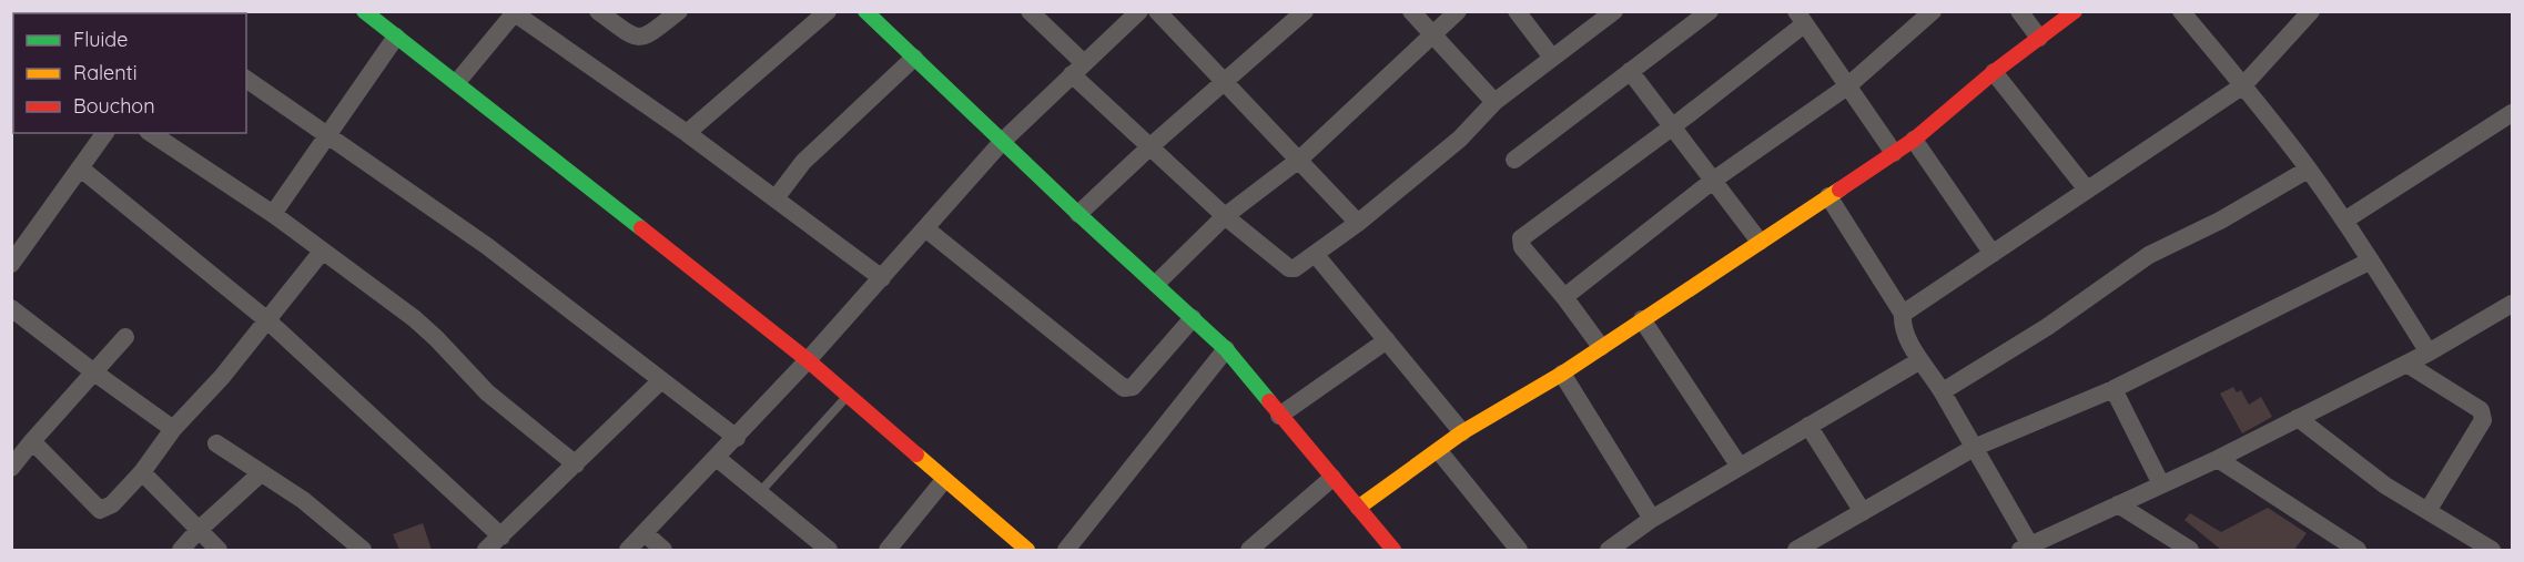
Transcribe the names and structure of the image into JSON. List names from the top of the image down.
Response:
{
  "legend": ["Fluide", "Ralenti", "Bouchon"]
}
